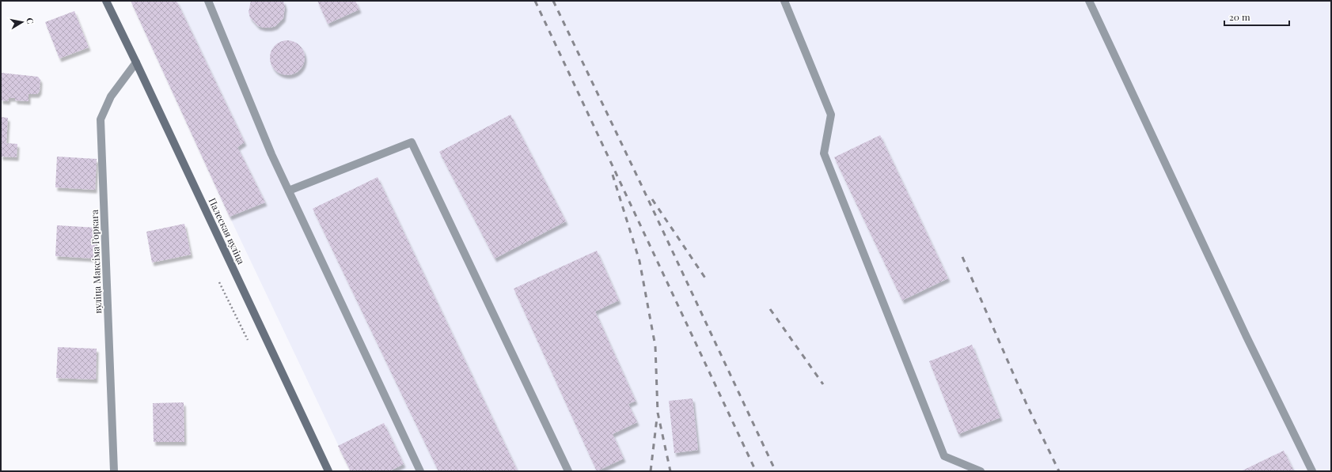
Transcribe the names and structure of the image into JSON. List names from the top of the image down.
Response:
{
  "streets": {
    "main road": ["Палеская вуліца"],
    "street": ["вуліца Максіма Горкага"]
  },
  "crossings": [
    ["Палеская вуліца", "вуліца Максіма Горкага"]
  ],
  "scale_bar": "20 m",
  "north": "right"
}
